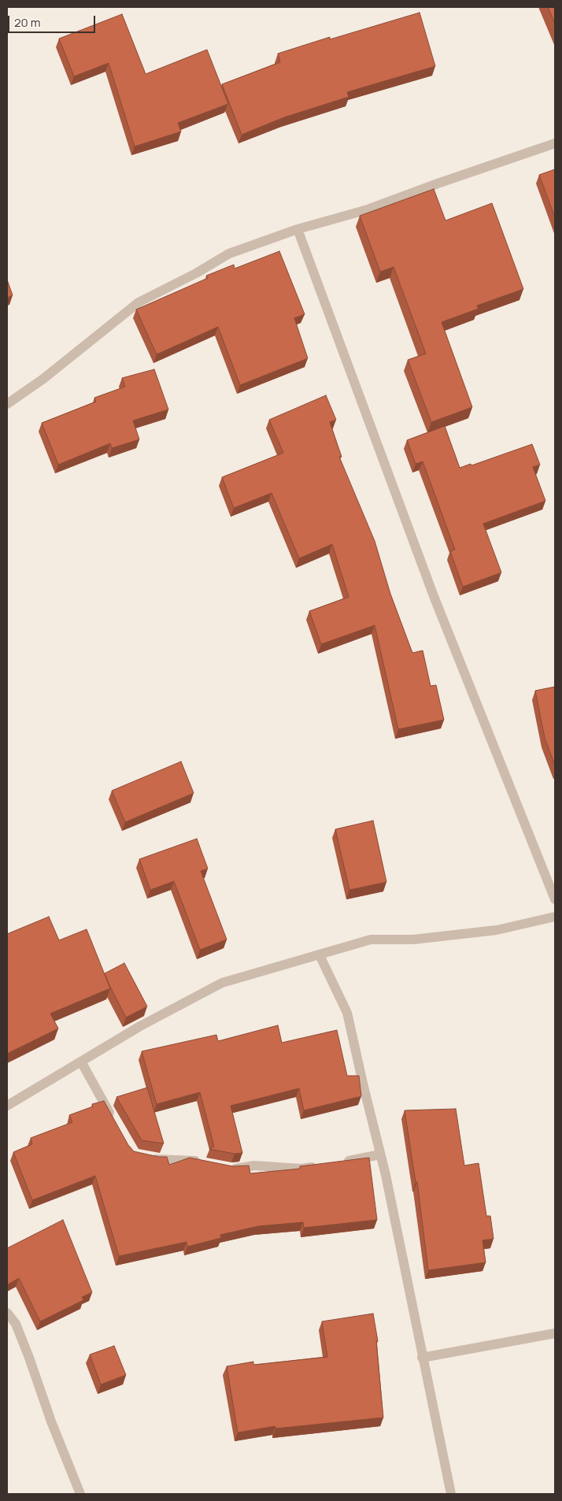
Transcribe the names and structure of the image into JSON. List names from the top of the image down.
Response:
{
  "scale_bar": "20 m"
}
